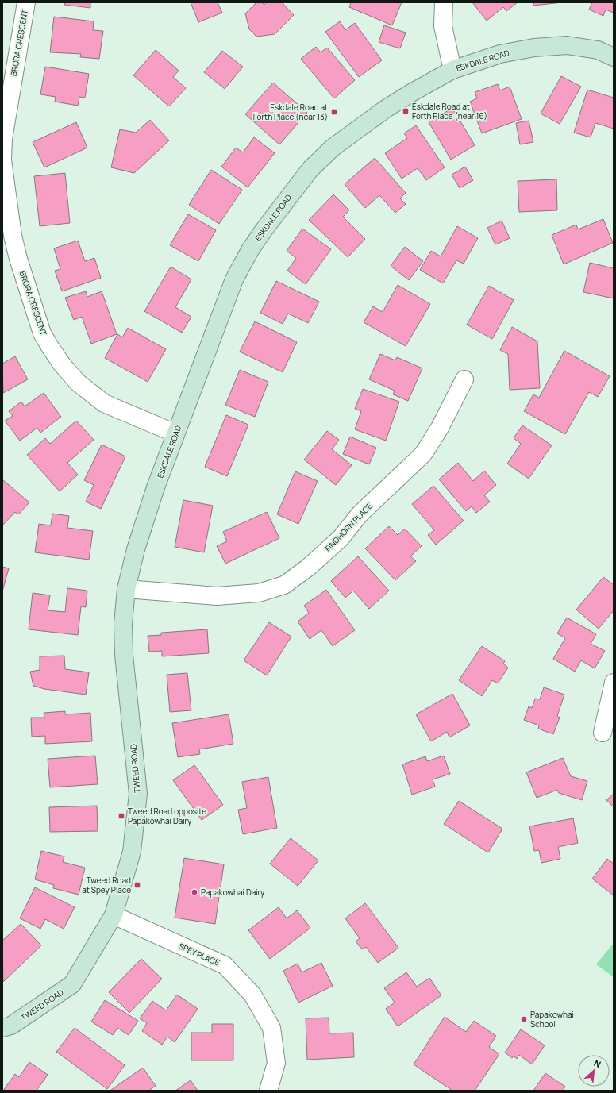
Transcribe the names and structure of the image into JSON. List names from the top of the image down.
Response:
{
  "streets": {
    "street": [
      "BRORA CRESCENT",
      "ESKDALE ROAD",
      "FINDHORN PLACE",
      "TWEED ROAD",
      "SPEY PLACE"
    ]
  },
  "crossings": [
    ["BRORA CRESCENT", "ESKDALE ROAD"],
    ["ESKDALE ROAD", "FINDHORN PLACE"],
    ["ESKDALE ROAD", "TWEED ROAD"],
    ["FINDHORN PLACE", "TWEED ROAD"],
    ["TWEED ROAD", "SPEY PLACE"]
  ],
  "places": {
    "transit": [
      "Eskdale Road at Forth Place (near 16)",
      "Eskdale Road at Forth Place (near 13)",
      "Tweed Road opposite Papakowhai Dairy",
      "Tweed Road at Spey Place"
    ],
    "other": ["Papakowhai Dairy", "Papakowhai School"]
  },
  "north": "top right"
}
